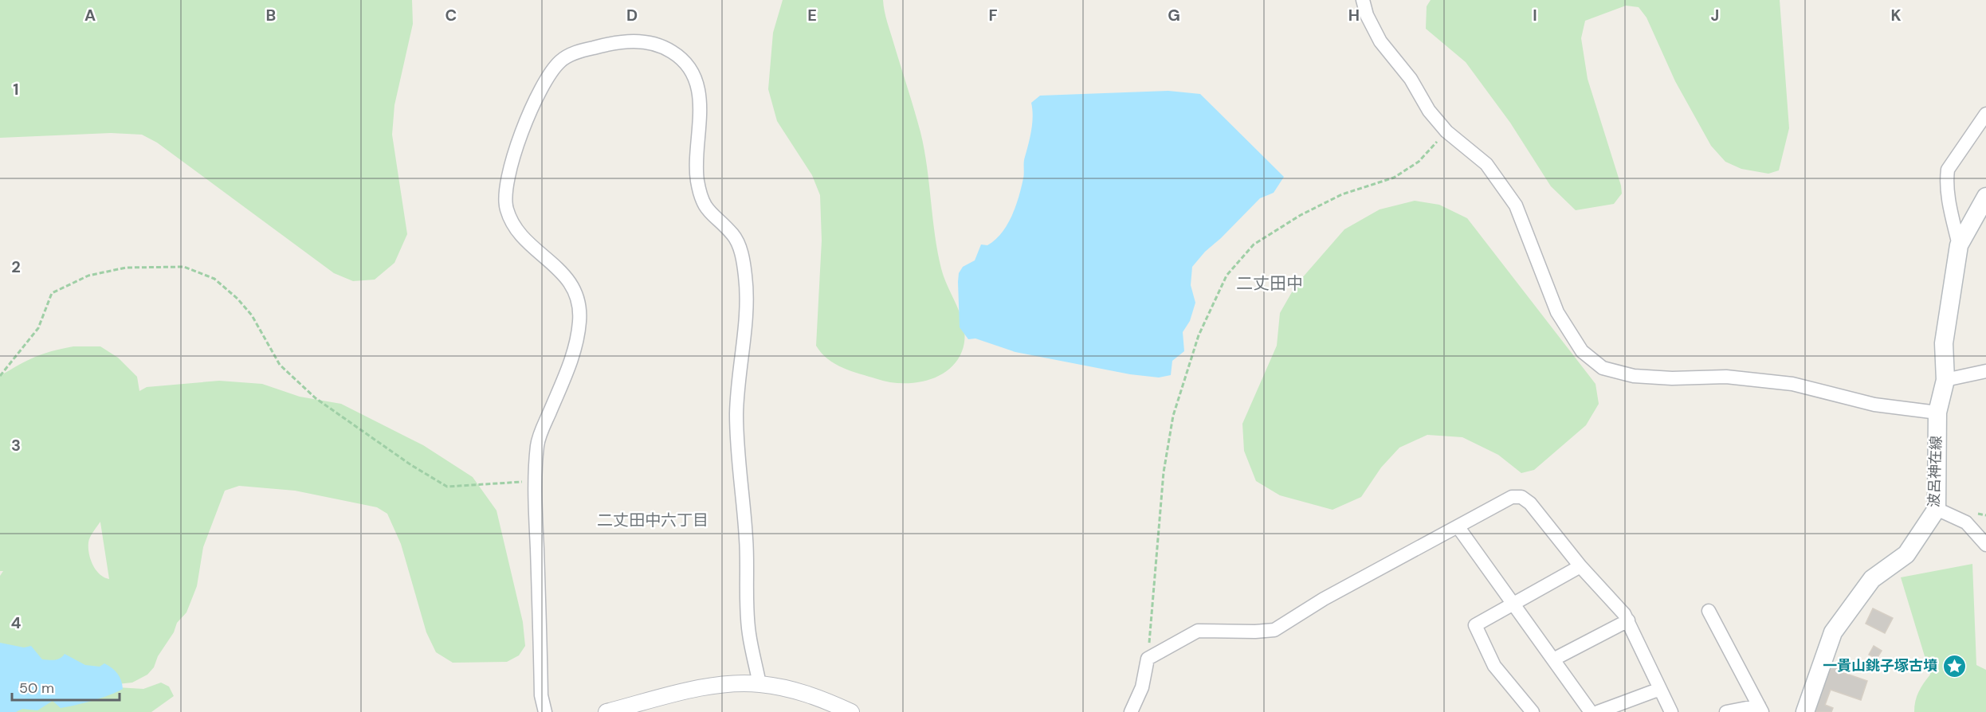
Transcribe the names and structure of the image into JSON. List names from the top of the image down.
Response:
{
  "streets": {
    "main road": ["波呂神在線"]
  },
  "districts": ["二丈田中", "二丈田中六丁目"],
  "places": {
    "place": ["一貴山銚子塚古墳"]
  },
  "scale_bar": "50 m",
  "grid": {
    "columns": [
      "A",
      "B",
      "C",
      "D",
      "E",
      "F",
      "G",
      "H",
      "I",
      "J",
      "K"
    ],
    "rows": [
      "1",
      "2",
      "3",
      "4"
    ]
  }
}
